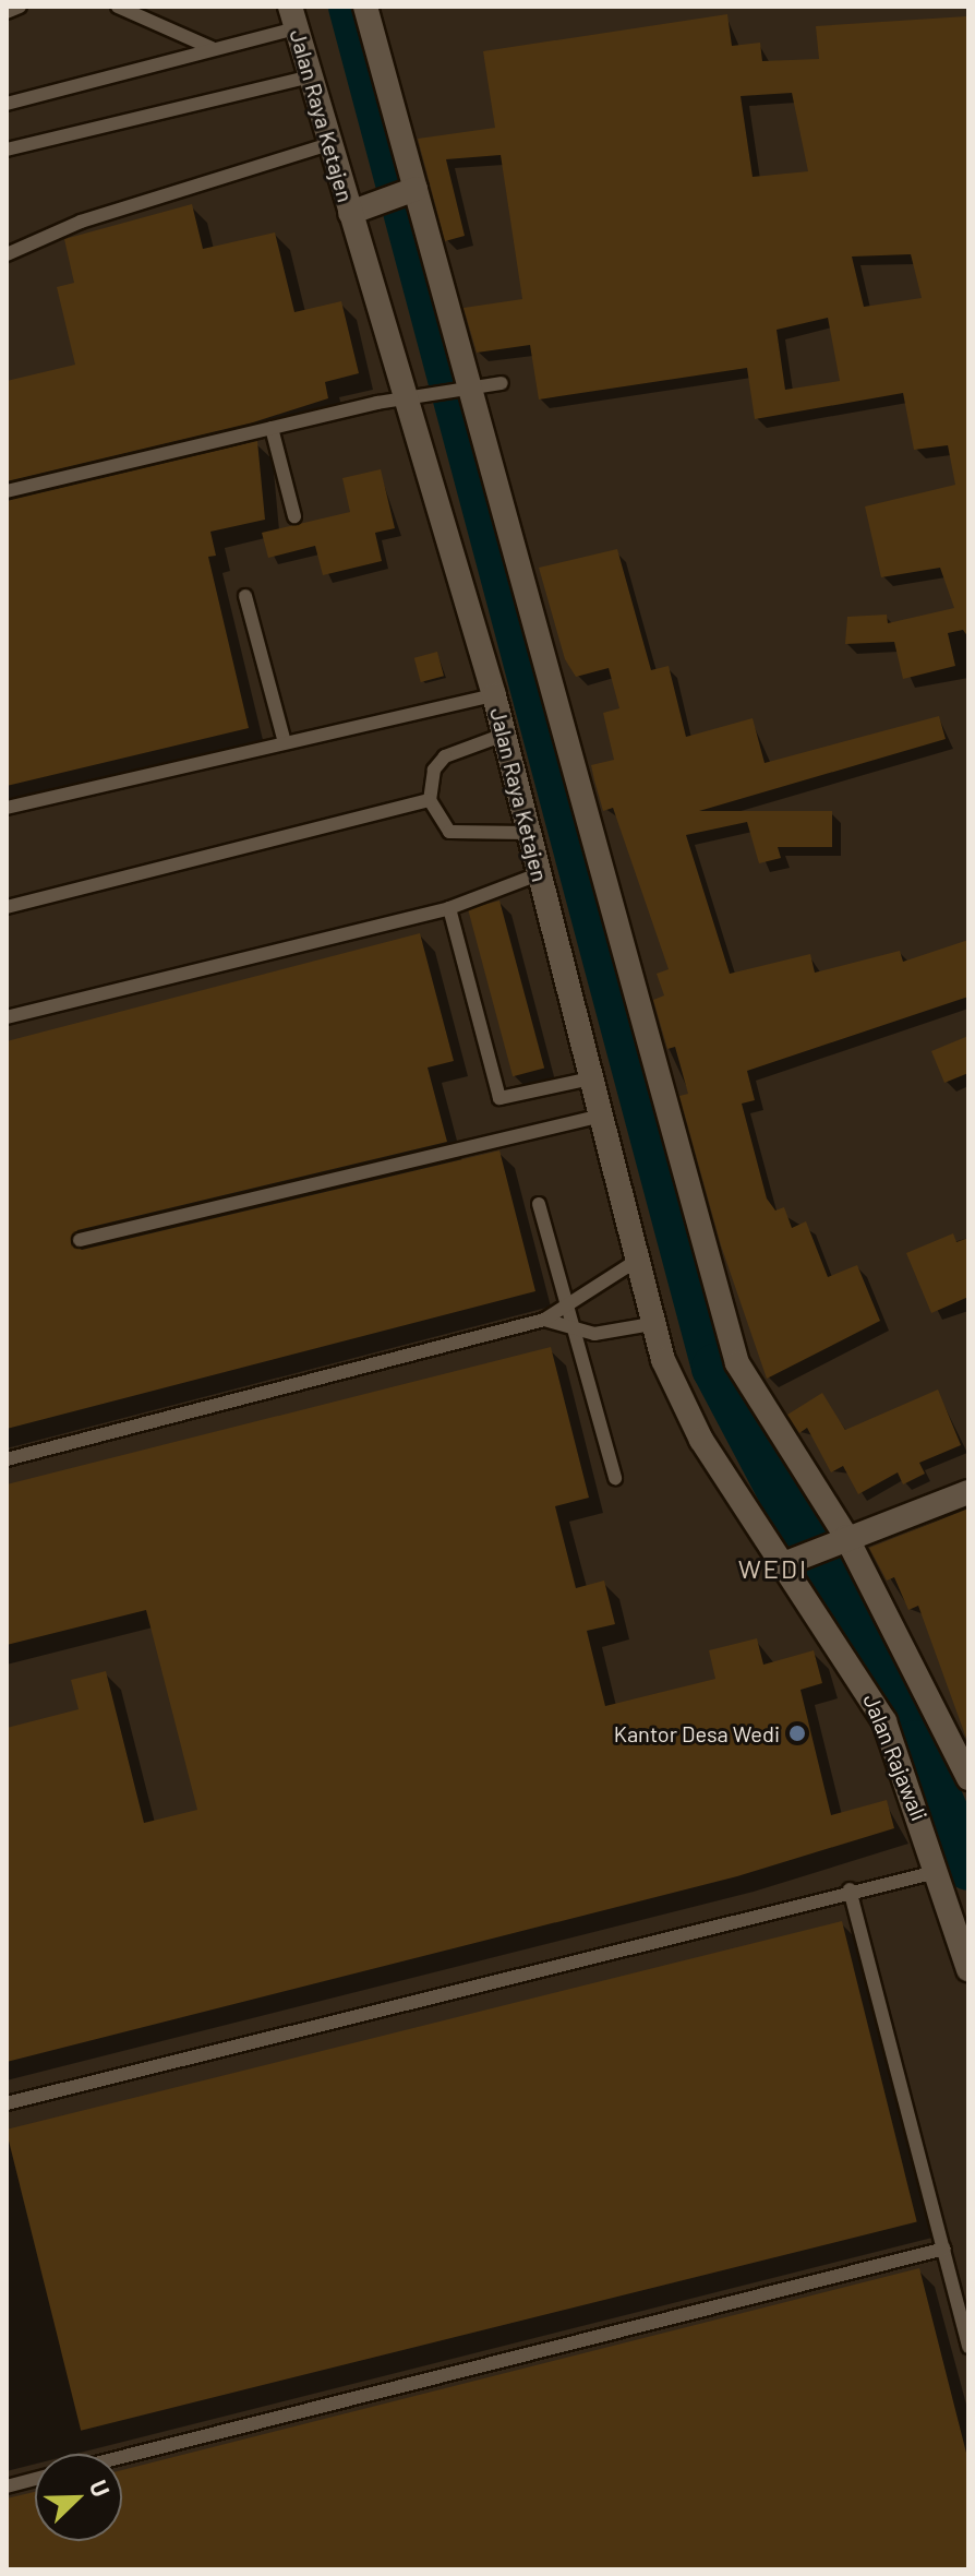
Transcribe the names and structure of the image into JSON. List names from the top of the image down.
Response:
{
  "streets": {
    "street": ["Jalan Raya Ketajen", "Jalan Rajawali"]
  },
  "crossings": [
    ["Jalan Raya Ketajen", "Jalan Rajawali"]
  ],
  "districts": ["WEDI"],
  "places": ["Kantor Desa Wedi"],
  "north": "top right"
}
